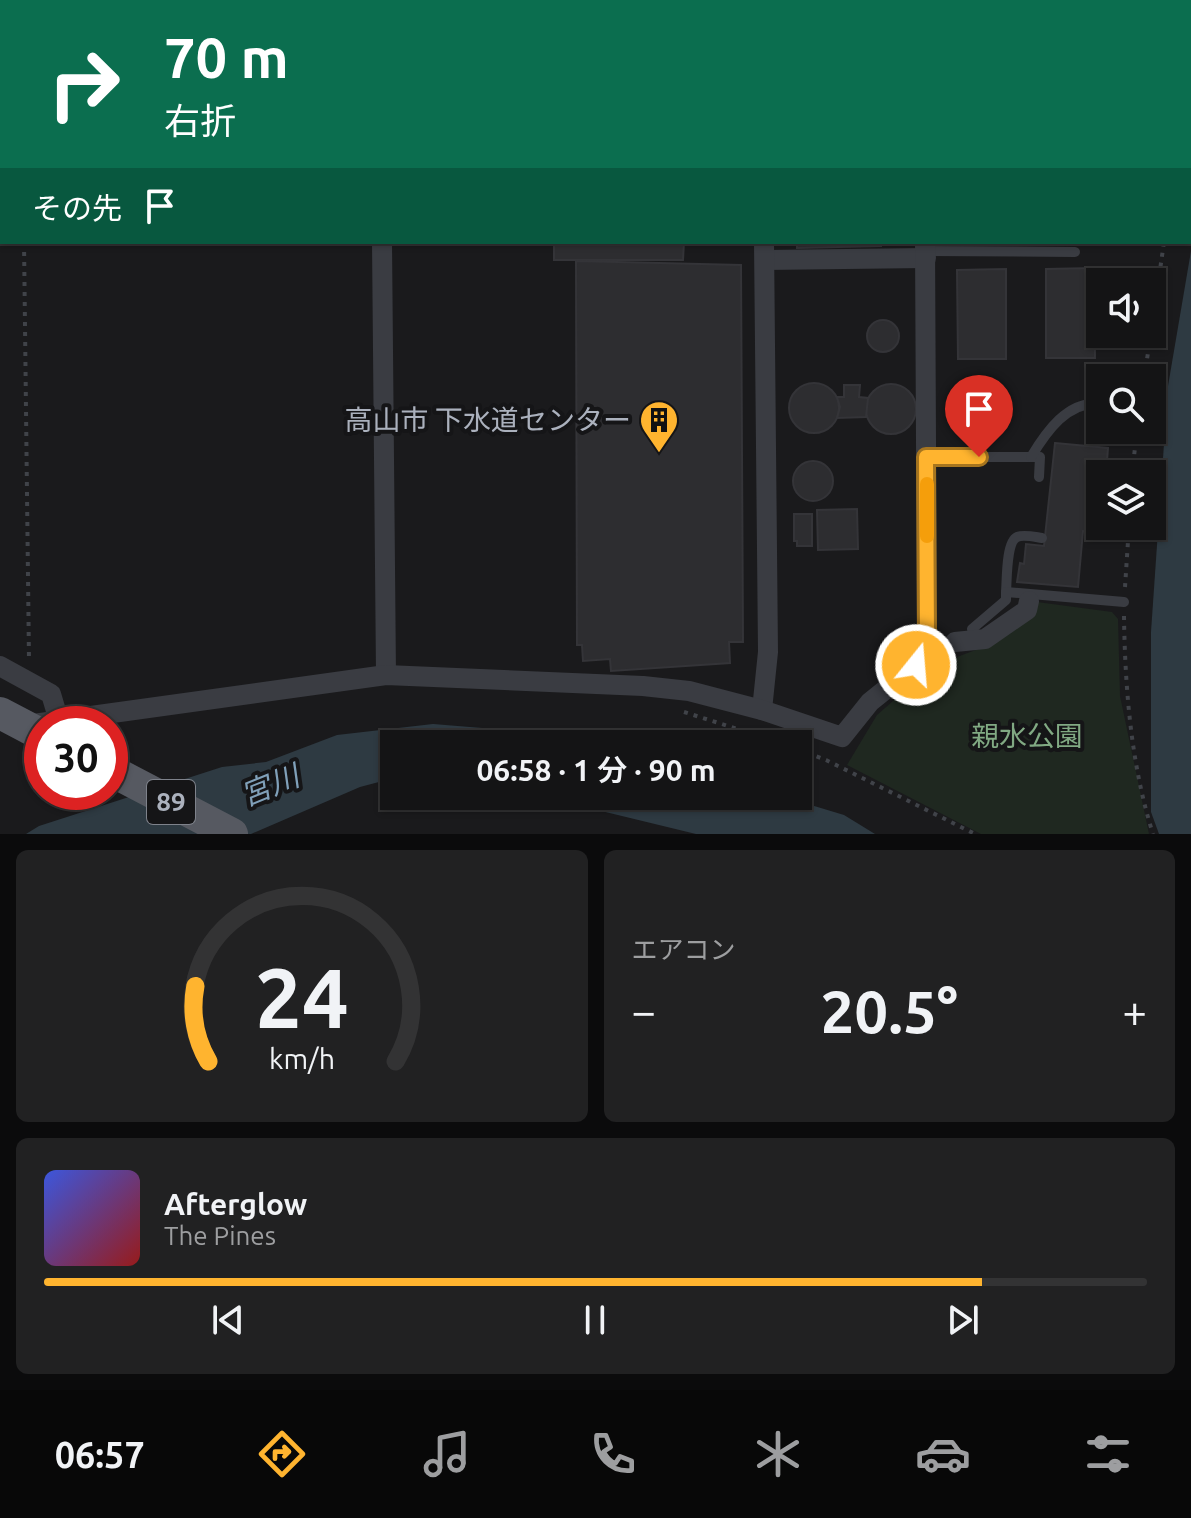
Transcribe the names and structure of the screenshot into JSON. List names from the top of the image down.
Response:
{
  "streets": {
    "main road": ["89"]
  },
  "water": ["宮川"],
  "parks": ["親水公園"],
  "places": {
    "building": ["高山市 下水道センター"]
  },
  "page": {
    "turn": ["70 m", "右折"],
    "then": "その先",
    "limit": "30",
    "trip": "06:58 · 1 分 · 90 m",
    "tile": "エアコン",
    "heat": ["−", "20.5°", "+"],
    "song": ["Afterglow", "The Pines"],
    "tabs": "06:57",
    "gauge": ["24", "km/h"]
  }
}
